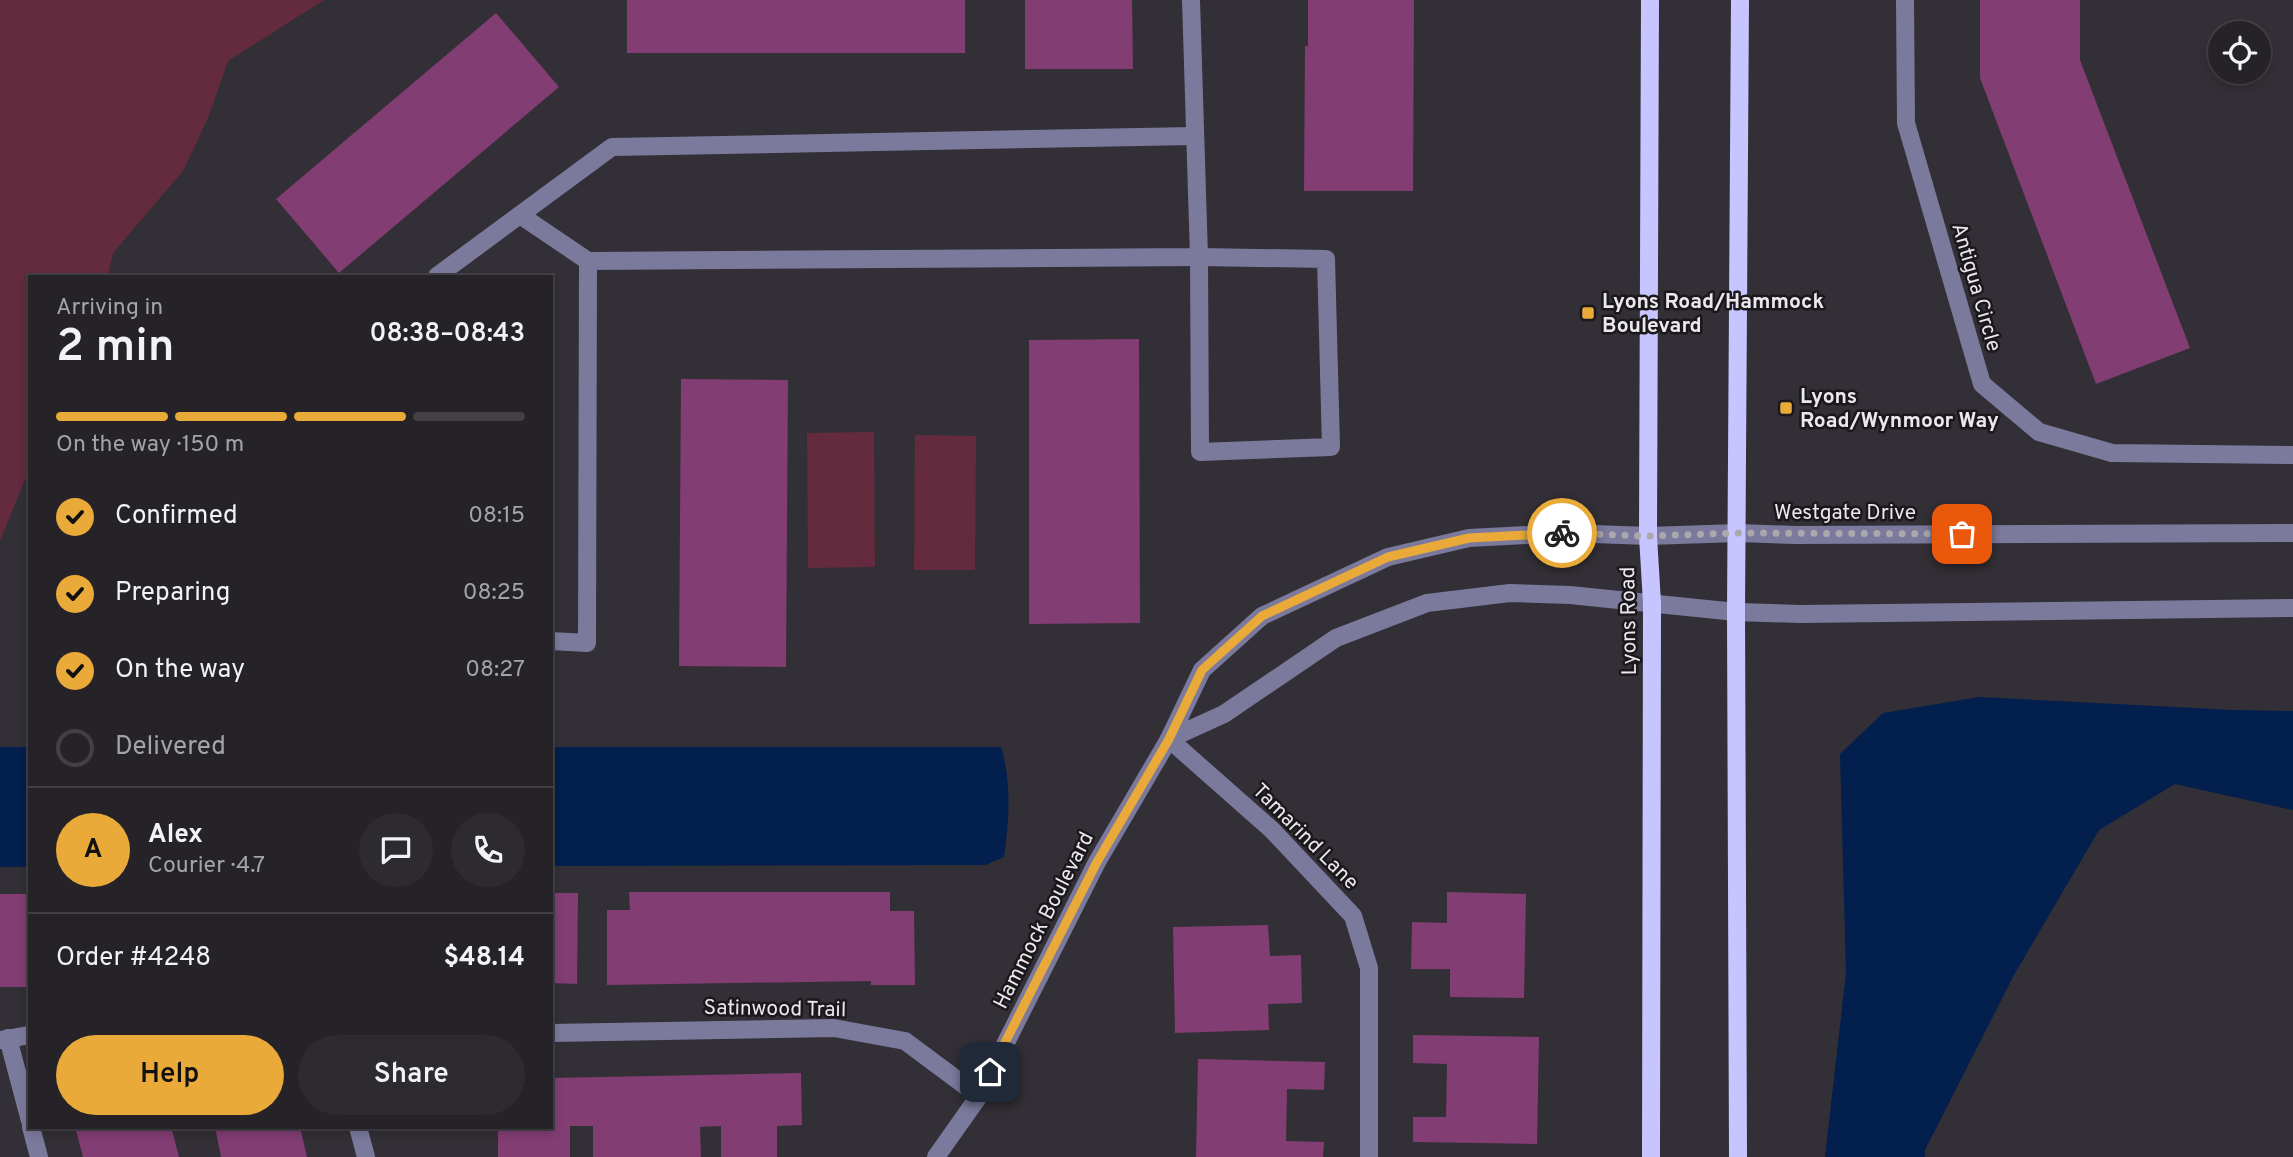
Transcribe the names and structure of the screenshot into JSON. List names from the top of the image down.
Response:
{
  "streets": {
    "main road": ["Lyons Road"],
    "street": [
      "Antigua Circle",
      "Westgate Drive",
      "Tamarind Lane",
      "Hammock Boulevard",
      "Satinwood Trail"
    ]
  },
  "crossings": [
    ["Westgate Drive", "Lyons Road"],
    ["Westgate Drive", "Hammock Boulevard"],
    ["Lyons Road", "Hammock Boulevard"],
    ["Tamarind Lane", "Hammock Boulevard"],
    ["Hammock Boulevard", "Satinwood Trail"]
  ],
  "places": {
    "transit": ["Lyons Road/Hammock Boulevard", "Lyons Road/Wynmoor Way"]
  },
  "page": {
    "heading": ["2 min", "Arriving in", "08:38–08:43"],
    "panel": [
      "Alex",
      "Courier · 4.7",
      "Order #4248",
      "$48.14"
    ],
    "bar": "On the way · 150 m",
    "list": [
      ["Confirmed", "08:15"],
      ["Preparing", "08:25"],
      ["On the way", "08:27"],
      "Delivered"
    ],
    "round": "A",
    "buttons": ["Help", "Share"]
  }
}
